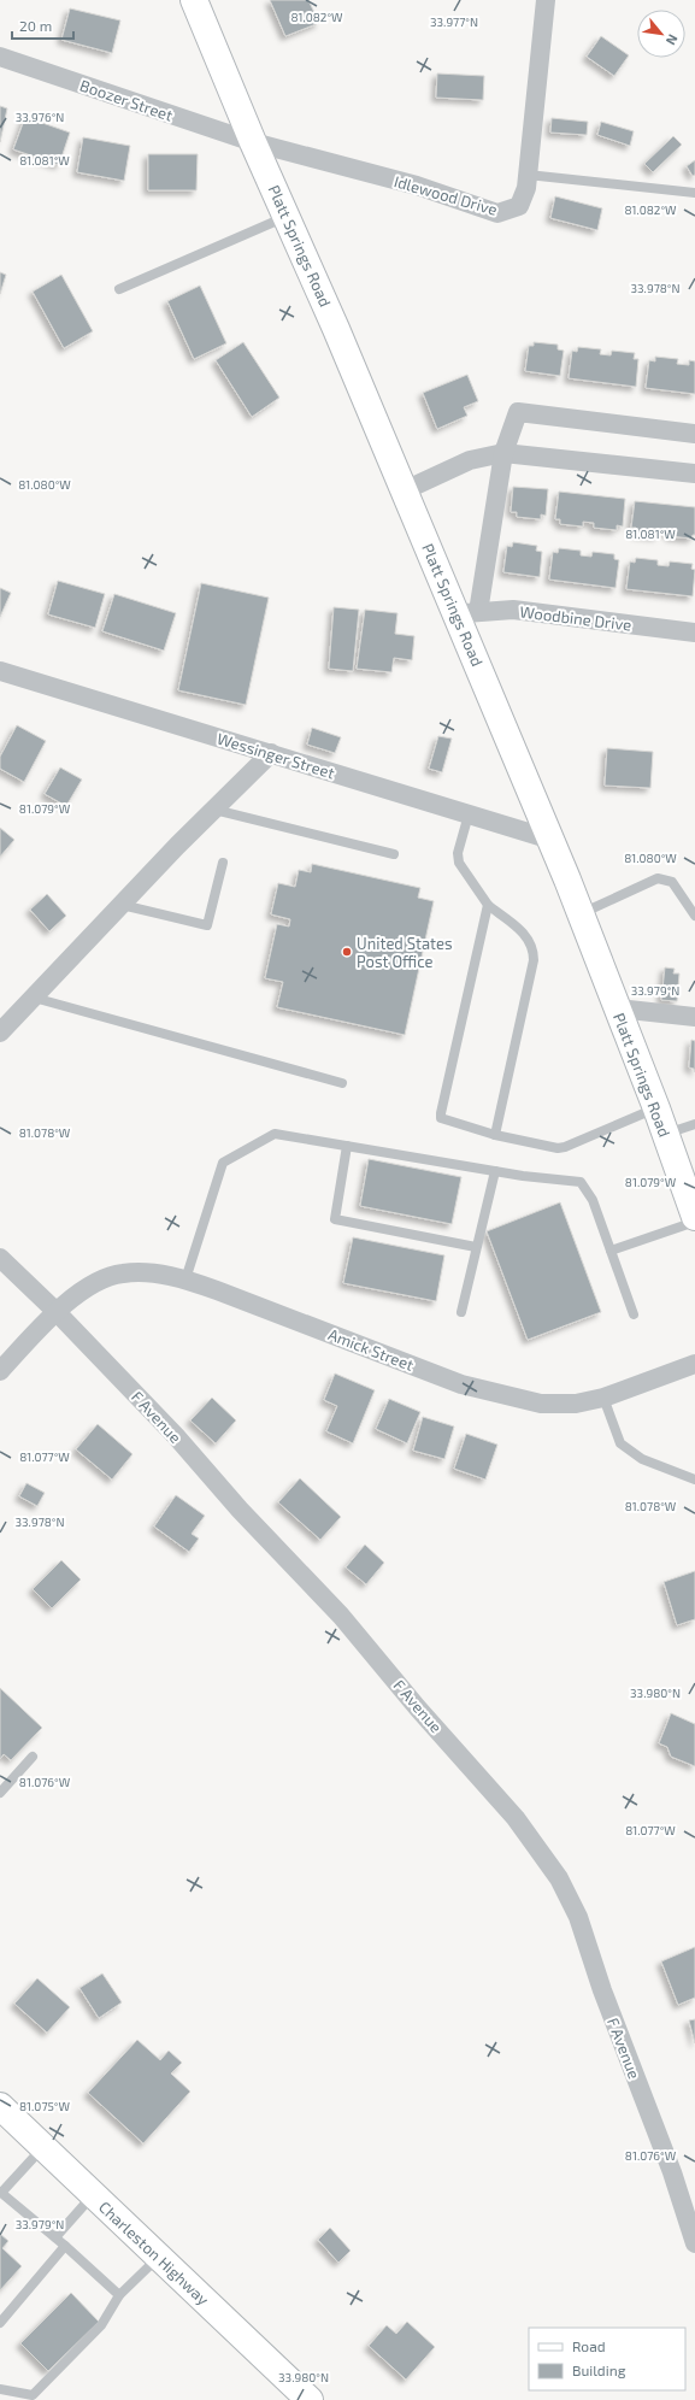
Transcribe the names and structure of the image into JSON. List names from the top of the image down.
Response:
{
  "streets": {
    "main road": ["Platt Springs Road", "Charleston Highway"],
    "street": [
      "Boozer Street",
      "Idlewood Drive",
      "Woodbine Drive",
      "Wessinger Street",
      "Amick Street",
      "F Avenue"
    ]
  },
  "crossings": [
    ["Boozer Street", "Idlewood Drive"],
    ["Boozer Street", "Platt Springs Road"],
    ["Idlewood Drive", "Platt Springs Road"],
    ["Platt Springs Road", "Woodbine Drive"],
    ["Platt Springs Road", "Wessinger Street"],
    ["Amick Street", "F Avenue"]
  ],
  "places": ["United States Post Office"],
  "legend": ["Road", "Building"],
  "scale_bar": "20 m",
  "north": "bottom right",
  "coordinates": [
    "81.082°W",
    "33.977°N",
    "33.976°N",
    "81.081°W",
    "33.978°N",
    "81.080°W",
    "81.079°W",
    "33.979°N",
    "81.078°W",
    "81.077°W",
    "33.980°N",
    "81.076°W",
    "81.075°W"
  ]
}
